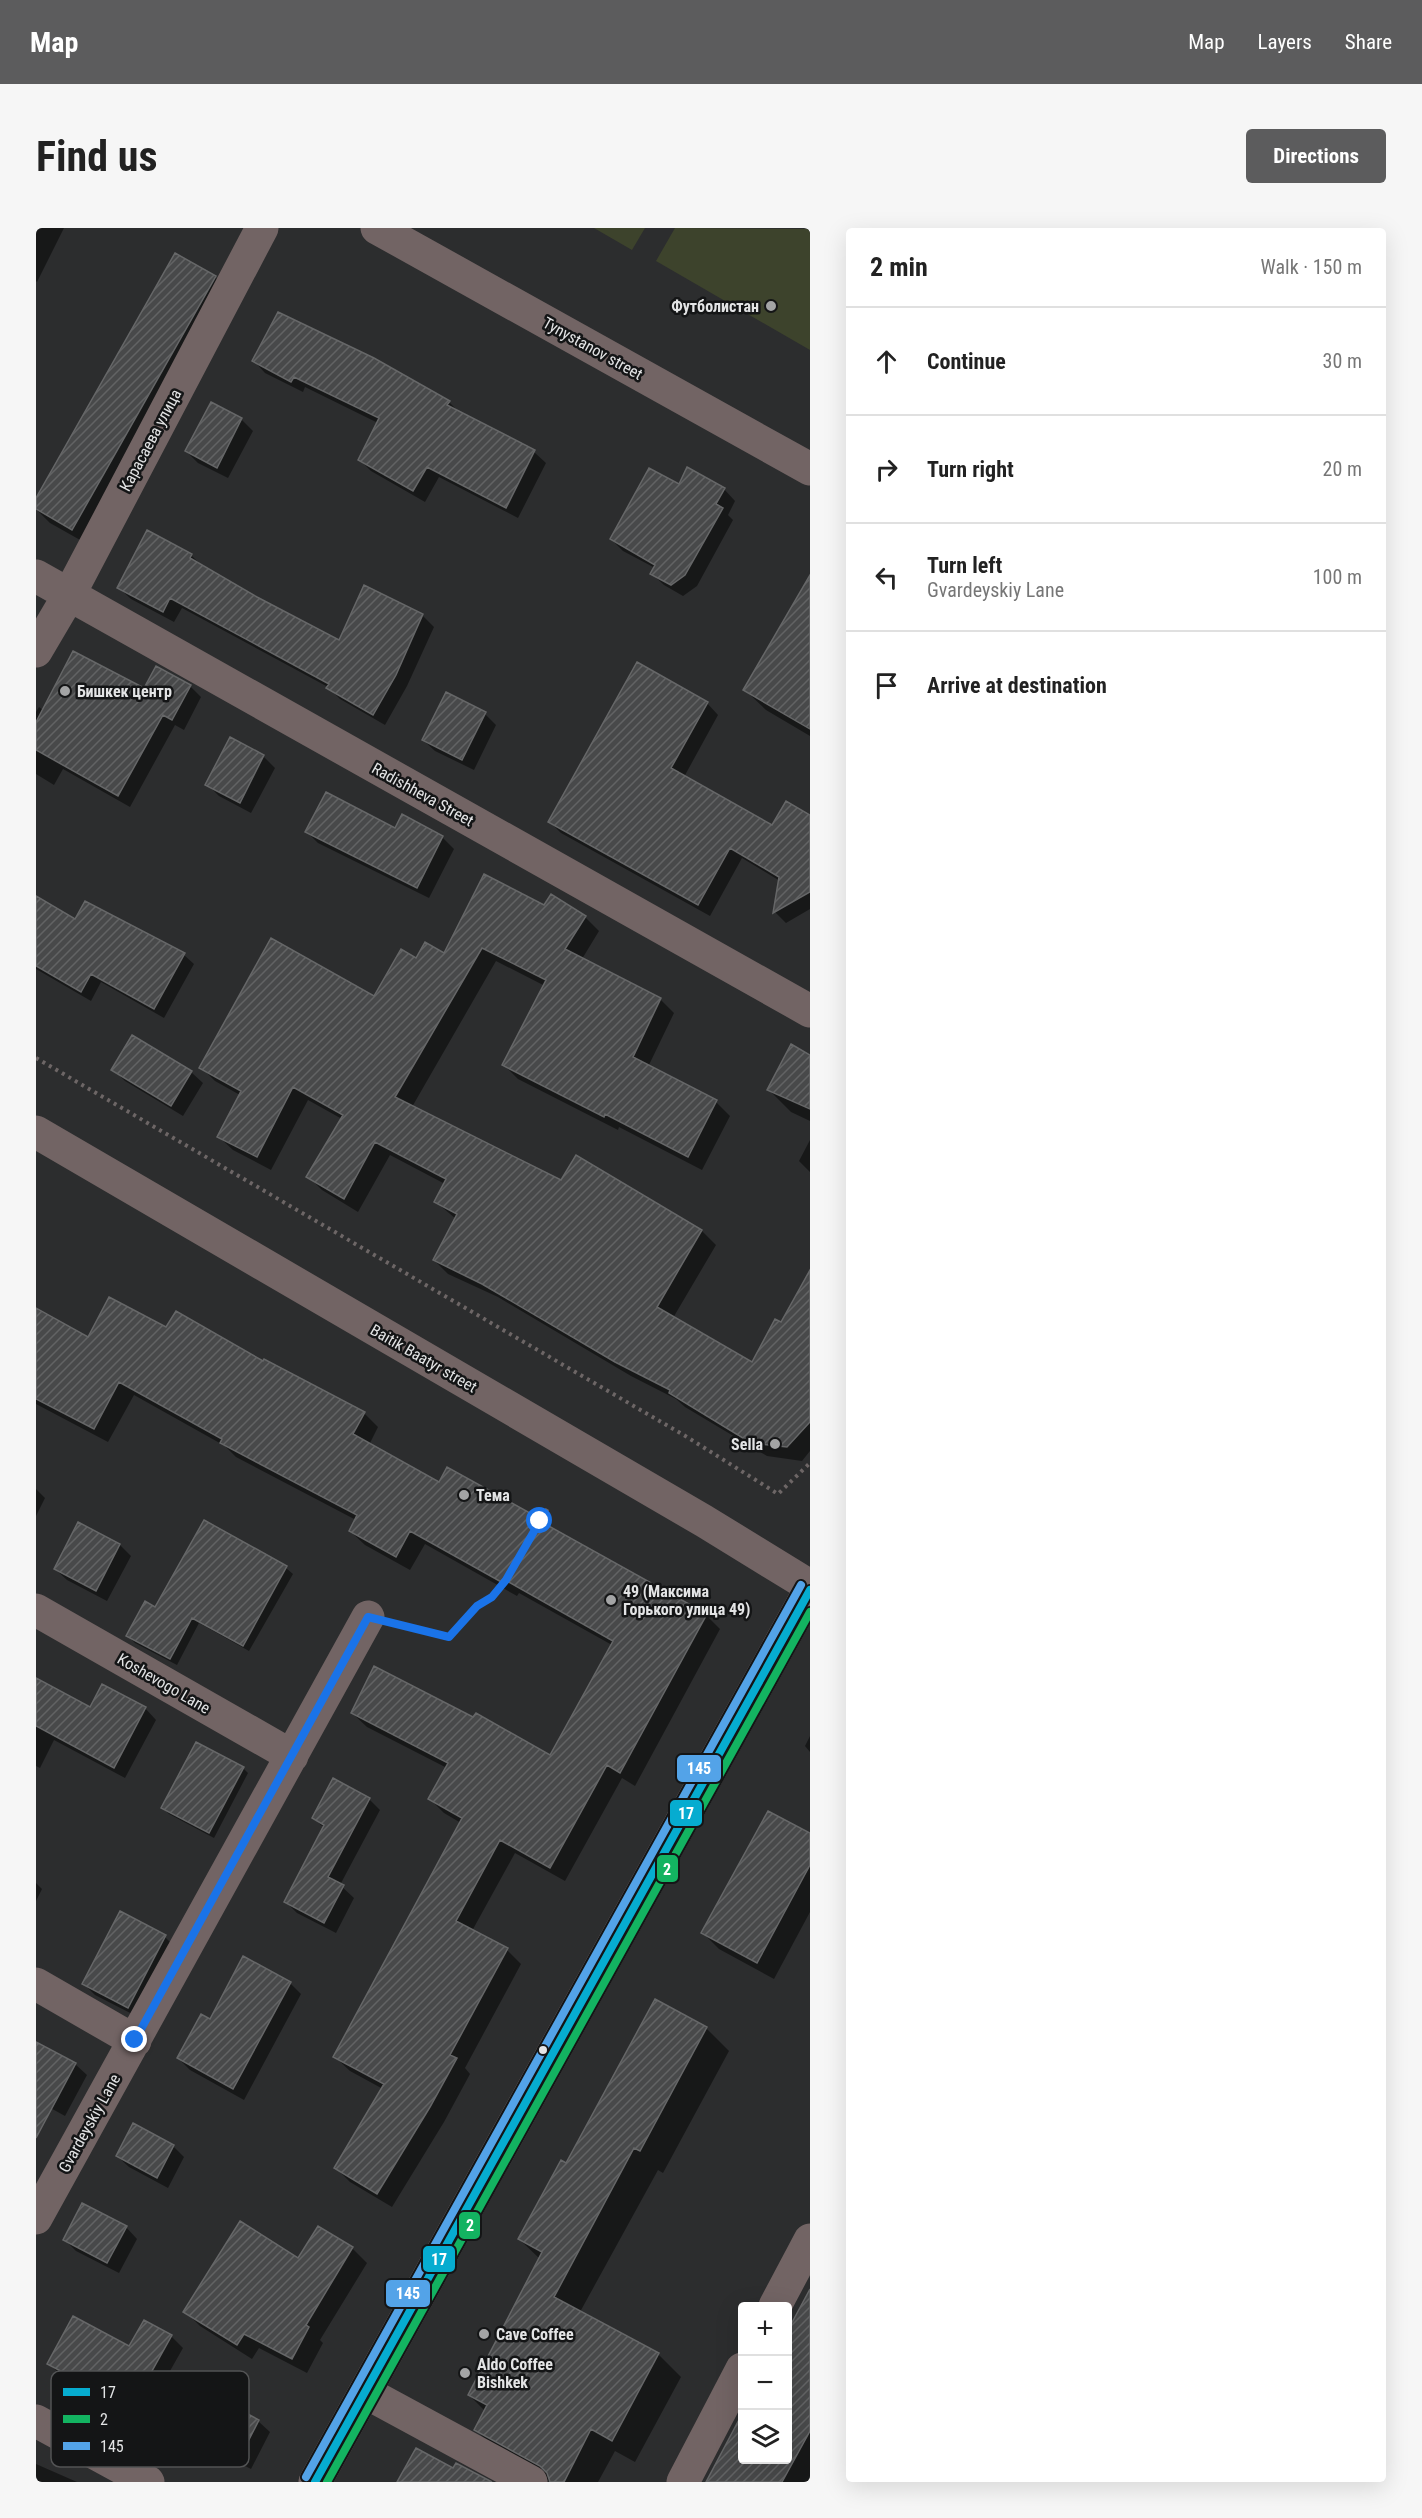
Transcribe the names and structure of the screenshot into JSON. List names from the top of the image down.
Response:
{
  "streets": {
    "street": [
      "Tynystanov street",
      "Карасаева улица",
      "Radishheva Street",
      "Baitik Baatyr street",
      "Koshevogo Lane",
      "Gvardeyskiy Lane"
    ]
  },
  "crossings": [
    ["Карасаева улица", "Radishheva Street"],
    ["Koshevogo Lane", "Gvardeyskiy Lane"]
  ],
  "places": [
    "Футболистан",
    "Бишкек центр",
    "Sella",
    "Тема",
    "49 (Максима Горького улица 49)",
    "Cave Coffee",
    "Aldo Coffee Bishkek"
  ],
  "lines": ["transit line 145", "transit line 17", "transit line 2"],
  "legend": ["17", "2", "145"],
  "page": {
    "header": "Map",
    "nav": ["Map", "Layers", "Share"],
    "buttons": "Directions",
    "title": "Find us",
    "heading": ["2 min", "Walk · 150 m"],
    "list": [
      ["Continue", "30 m"],
      ["Turn right", "20 m"],
      ["Turn left", "Gvardeyskiy Lane", "100 m"],
      "Arrive at destination"
    ],
    "map_buttons": ["+", "−"]
  }
}
